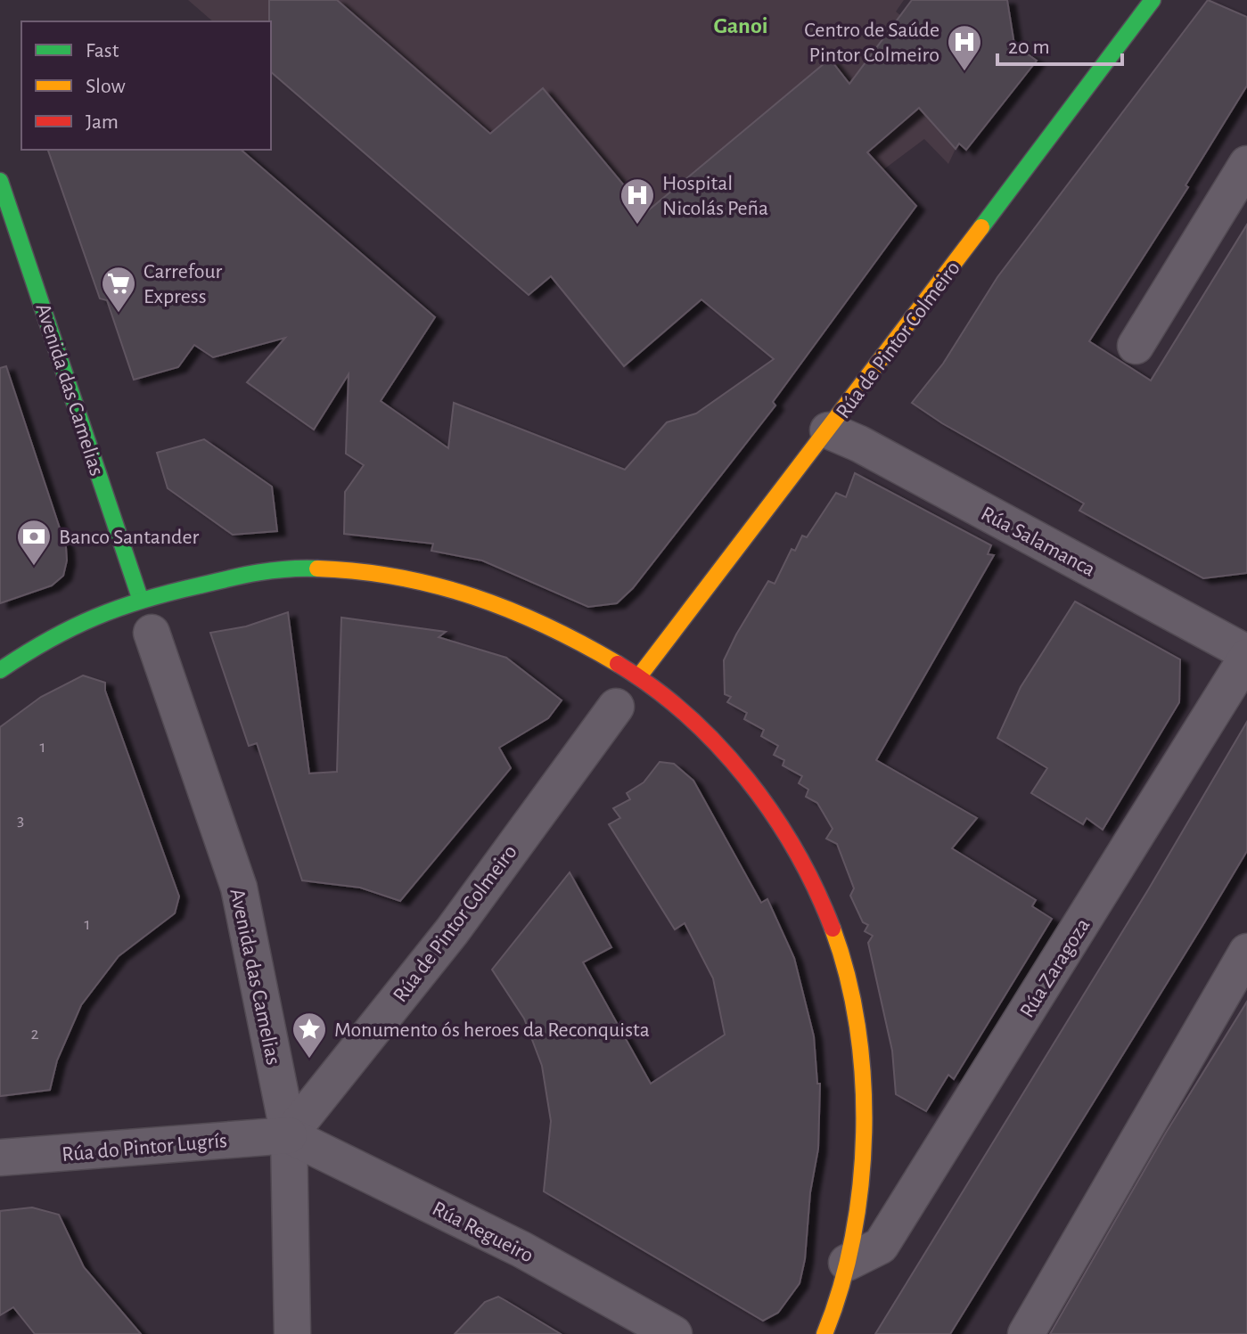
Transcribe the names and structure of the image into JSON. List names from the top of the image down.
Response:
{
  "streets": {
    "main road": ["Rúa de Pintor Colmeiro", "Avenida das Camelias"],
    "street": [
      "Rúa Salamanca",
      "Rúa Zaragoza",
      "Rúa do Pintor Lugrís",
      "Rúa Regueiro"
    ]
  },
  "crossings": [
    ["Rúa de Pintor Colmeiro", "Avenida das Camelias"],
    ["Rúa de Pintor Colmeiro", "Rúa Salamanca"],
    ["Rúa de Pintor Colmeiro", "Rúa do Pintor Lugrís"],
    ["Rúa de Pintor Colmeiro", "Rúa Regueiro"],
    ["Avenida das Camelias", "Rúa do Pintor Lugrís"],
    ["Avenida das Camelias", "Rúa Regueiro"],
    ["Rúa Salamanca", "Rúa Zaragoza"],
    ["Rúa do Pintor Lugrís", "Rúa Regueiro"]
  ],
  "districts": ["Ganoi"],
  "places": {
    "hospital": ["Centro de Saúde Pintor Colmeiro", "Hospital Nicolás Peña"],
    "supermarket": ["Carrefour Express"],
    "bank": ["Banco Santander"],
    "place": ["Monumento ós heroes da Reconquista"]
  },
  "house_numbers": [
    "1",
    "3",
    "1",
    "2"
  ],
  "legend": ["Fast", "Slow", "Jam"],
  "scale_bar": "20 m"
}
